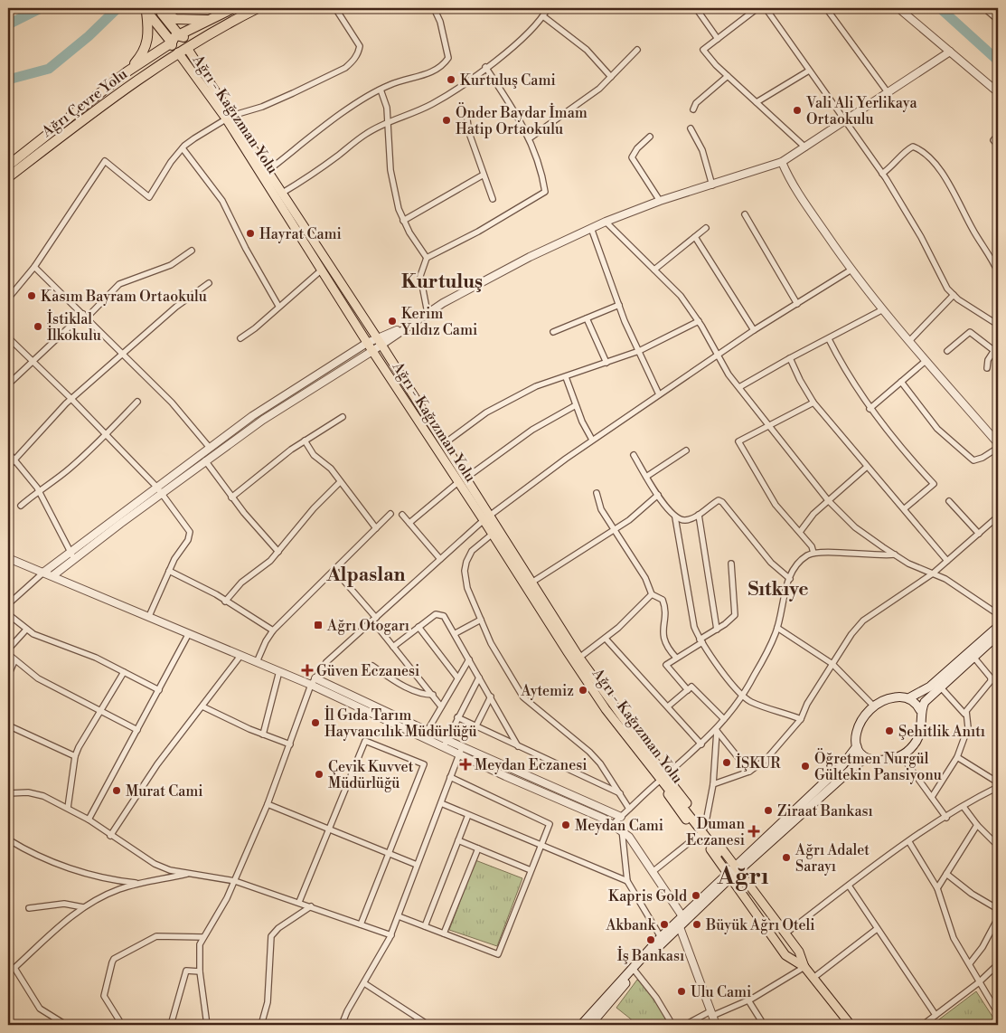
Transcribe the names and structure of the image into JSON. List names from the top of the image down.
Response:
{
  "streets": {
    "highway": ["Ağrı Çevre Yolu"],
    "main road": ["Ağrı - Kağızman Yolu"]
  },
  "crossings": [
    ["Ağrı Çevre Yolu", "Ağrı - Kağızman Yolu"]
  ],
  "districts": [
    "Kurtuluş",
    "Alpaslan",
    "Sıtkıye",
    "Ağrı"
  ],
  "places": {
    "other": [
      "Kurtuluş Cami",
      "Vali Ali Yerlikaya Ortaokulu",
      "Önder Baydar İmam Hatip Ortaokulu",
      "Hayrat Cami",
      "Kasım Bayram Ortaokulu",
      "Kerim Yıldız Cami",
      "İstiklal İlkokulu",
      "Aytemiz",
      "İl Gıda Tarım Hayvancılık Müdürlüğü",
      "Şehitlik Anıtı",
      "İŞKUR",
      "Öğretmen Nurgül Gültekin Pansiyonu",
      "Çevik Kuvvet Müdürlüğü",
      "Murat Cami",
      "Ziraat Bankası",
      "Meydan Cami",
      "Ağrı Adalet Sarayı",
      "Kapris Gold",
      "Akbank",
      "Büyük Ağrı Oteli",
      "İş Bankası",
      "Ulu Cami"
    ],
    "transit": ["Ağrı Otogarı"],
    "health": ["Güven Eczanesi", "Meydan Eczanesi", "Duman Eczanesi"]
  }
}
